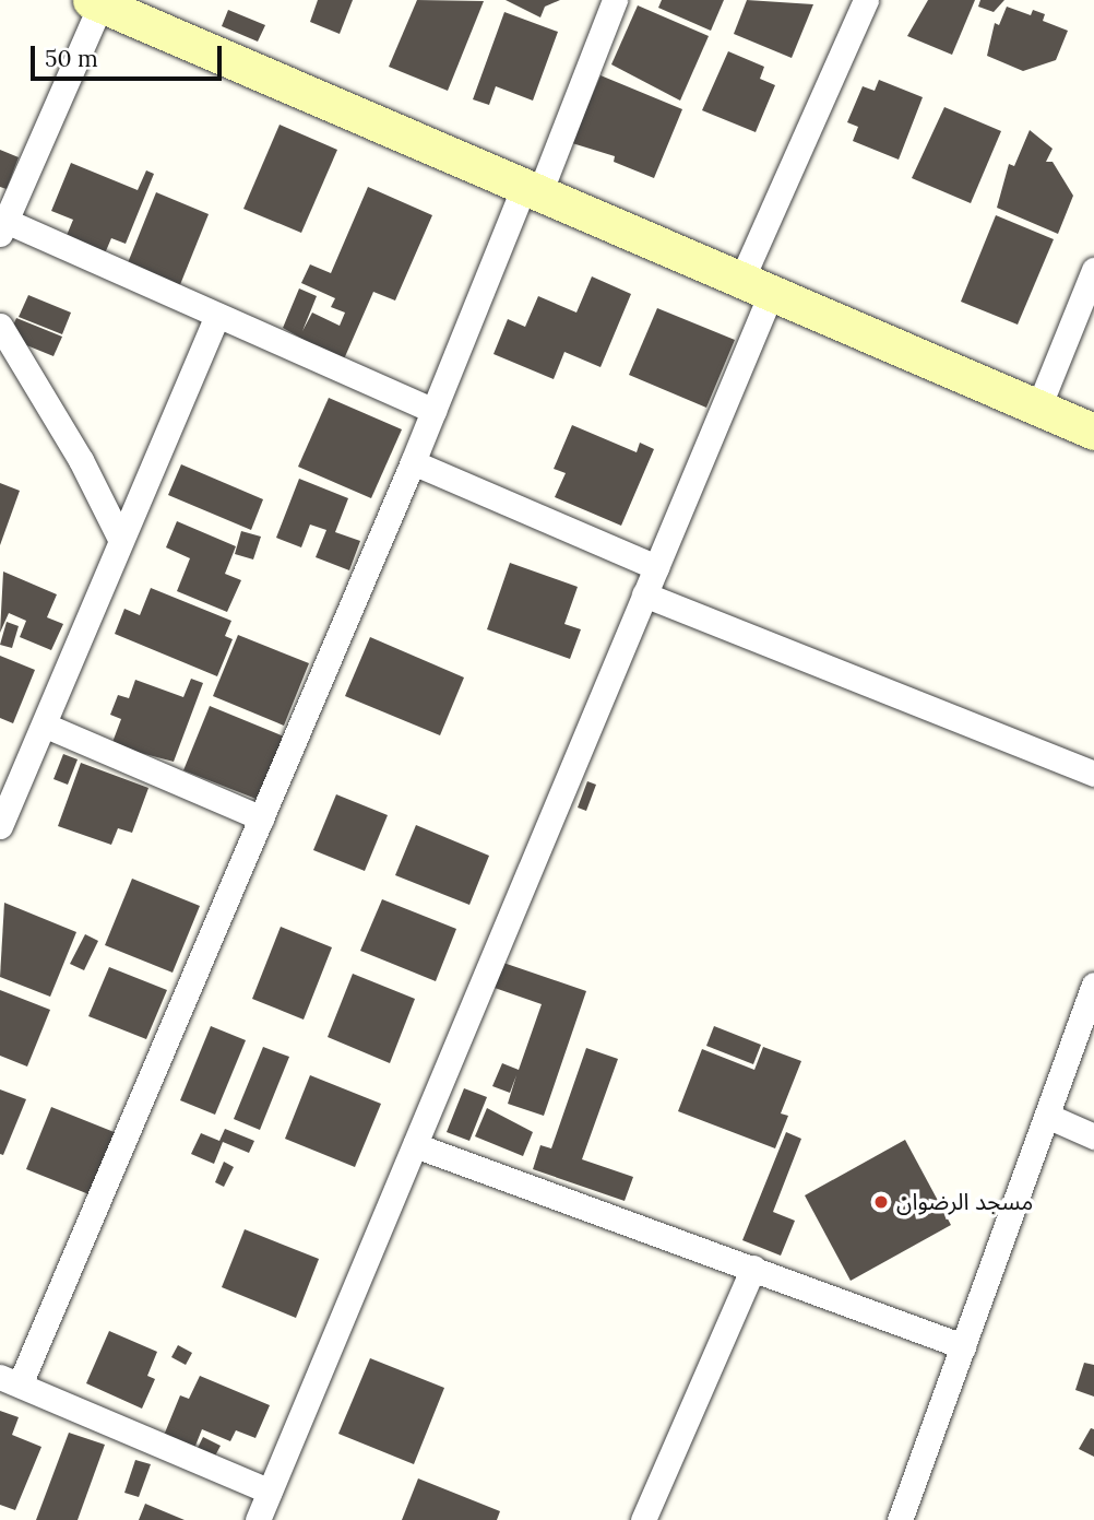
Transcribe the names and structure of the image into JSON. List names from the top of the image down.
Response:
{
  "places": ["مسجد الرضوان"],
  "scale_bar": "50 m"
}
